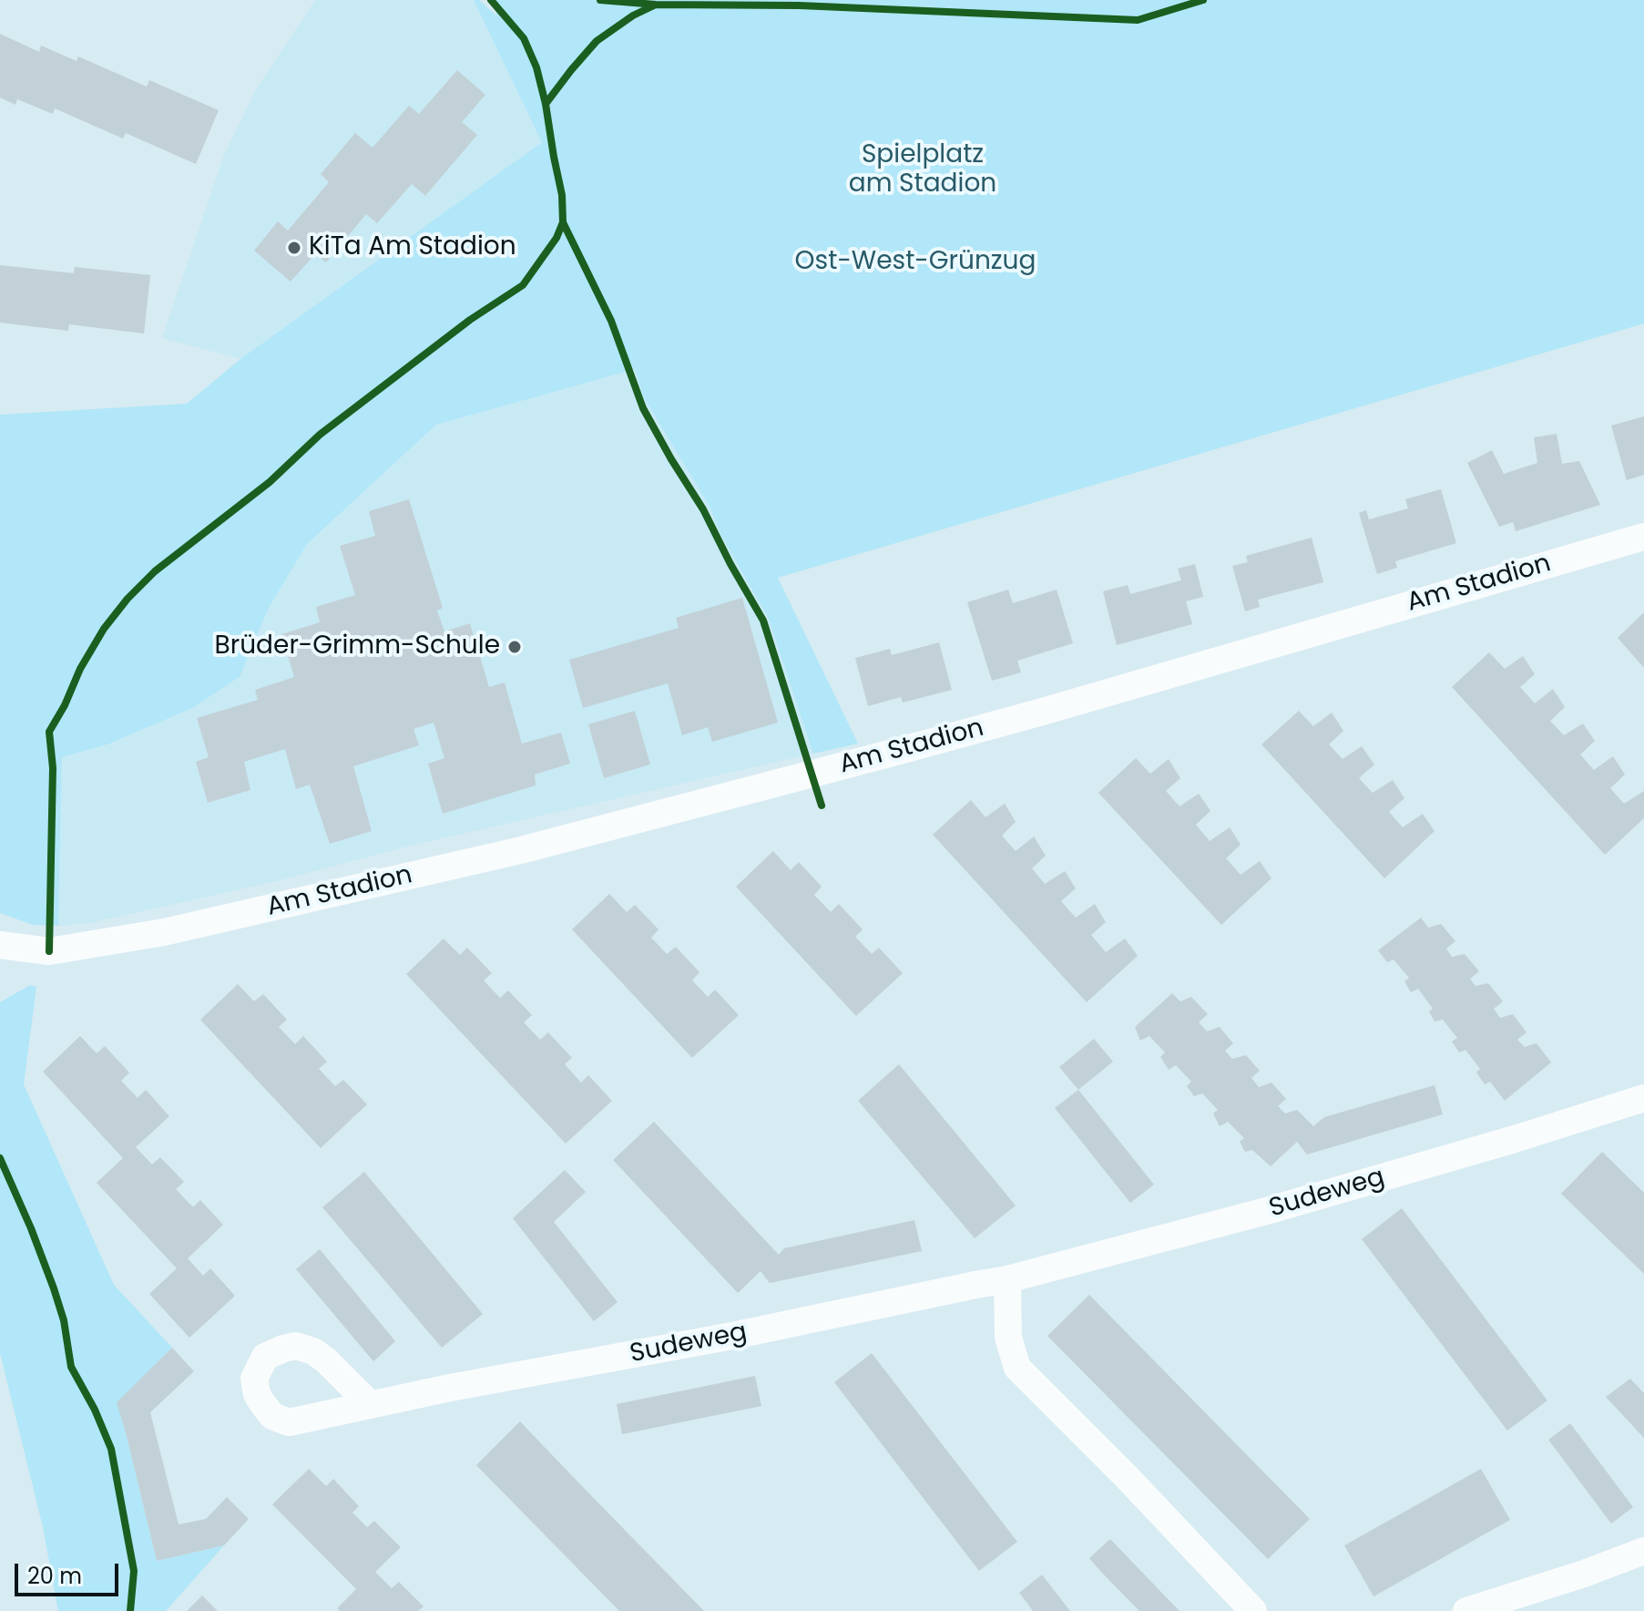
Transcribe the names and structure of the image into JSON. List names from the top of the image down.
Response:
{
  "streets": {
    "street": ["Am Stadion", "Sudeweg"]
  },
  "parks": ["Spielplatz am Stadion", "Ost-West-Grünzug"],
  "places": ["KiTa Am Stadion", "Brüder-Grimm-Schule"],
  "scale_bar": "20 m"
}
